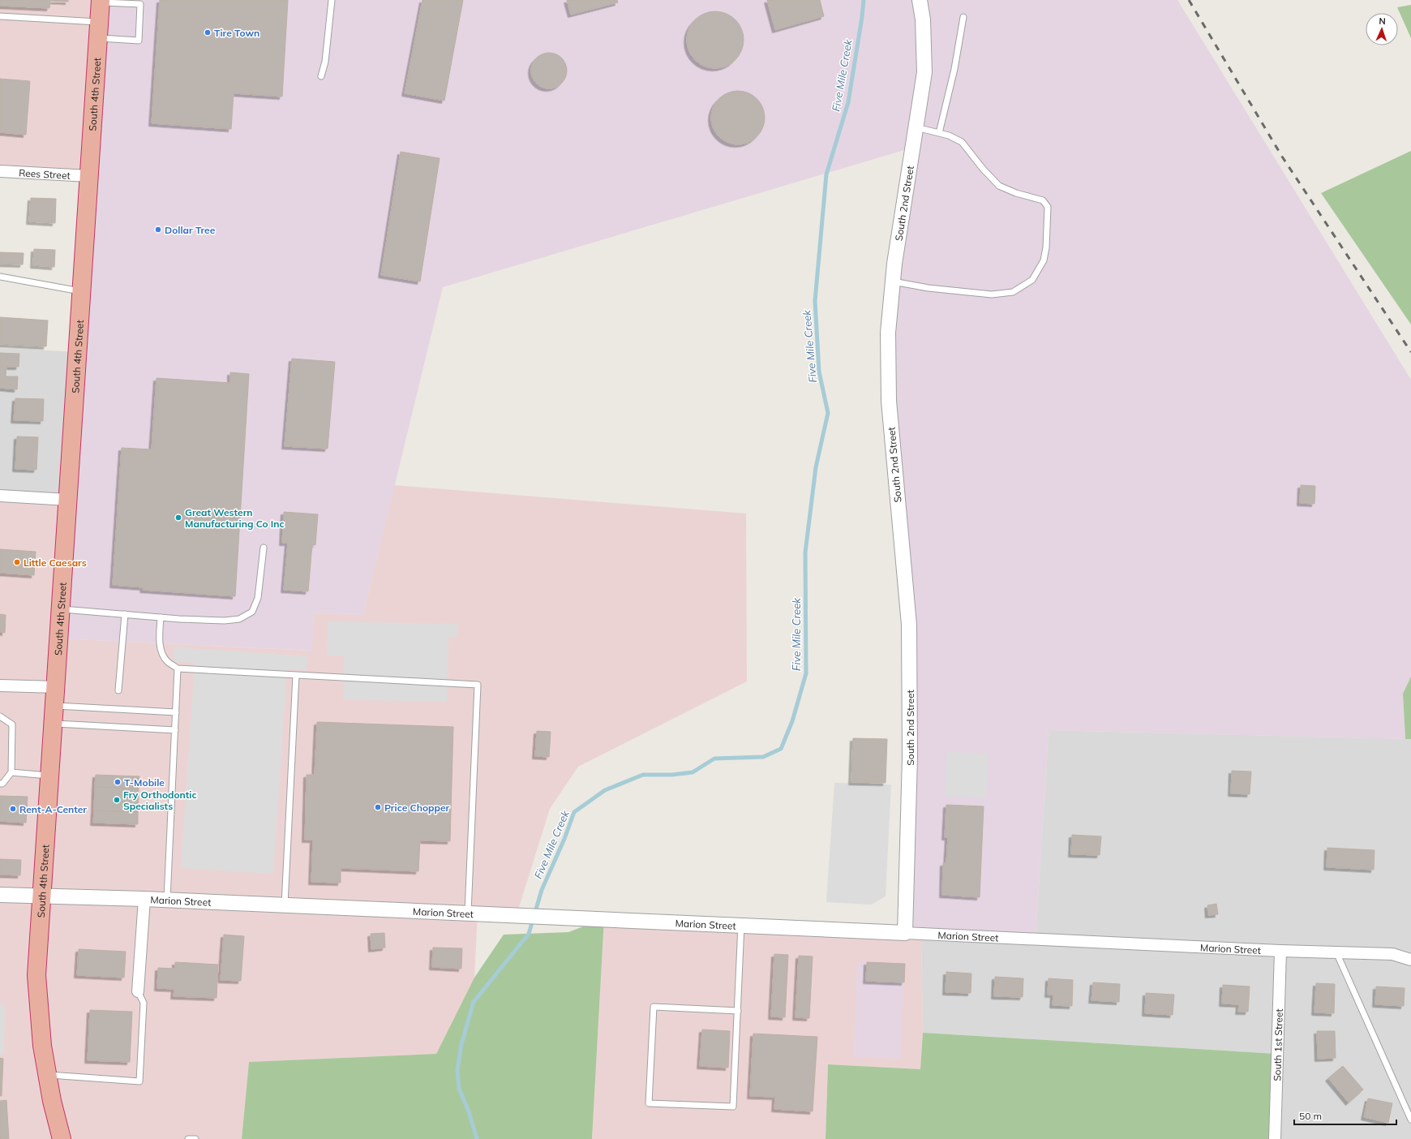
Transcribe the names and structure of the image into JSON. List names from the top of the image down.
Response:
{
  "streets": {
    "highway": ["South 4th Street"],
    "street": [
      "Rees Street",
      "South 2nd Street",
      "Marion Street",
      "South 1st Street"
    ]
  },
  "crossings": [
    ["South 4th Street", "Rees Street"],
    ["South 4th Street", "Marion Street"],
    ["South 2nd Street", "Marion Street"],
    ["Marion Street", "South 1st Street"]
  ],
  "water": ["Five Mile Creek"],
  "places": [
    "Tire Town",
    "Dollar Tree",
    "Great Western Manufacturing Co Inc",
    "Little Caesars",
    "T-Mobile",
    "Fry Orthodontic Specialists",
    "Price Chopper",
    "Rent-A-Center"
  ],
  "scale_bar": "50 m",
  "north": "top"
}
